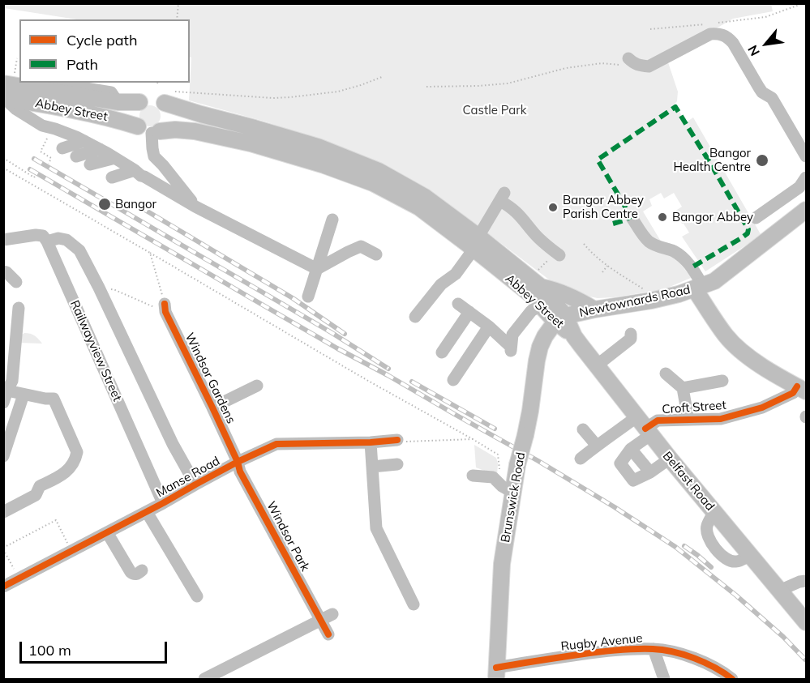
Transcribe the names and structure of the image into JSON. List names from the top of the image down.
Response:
{
  "streets": {
    "main road": [
      "Abbey Street",
      "Newtownards Road",
      "Belfast Road",
      "Brunswick Road"
    ],
    "street": [
      "Railwayview Street",
      "Windsor Gardens",
      "Croft Street",
      "Manse Road",
      "Windsor Park",
      "Rugby Avenue"
    ]
  },
  "crossings": [
    ["Abbey Street", "Newtownards Road"],
    ["Abbey Street", "Belfast Road"],
    ["Abbey Street", "Brunswick Road"],
    ["Newtownards Road", "Brunswick Road"],
    ["Railwayview Street", "Manse Road"],
    ["Windsor Gardens", "Manse Road"],
    ["Windsor Gardens", "Windsor Park"],
    ["Croft Street", "Belfast Road"],
    ["Manse Road", "Windsor Park"],
    ["Brunswick Road", "Rugby Avenue"]
  ],
  "parks": ["Castle Park"],
  "places": [
    "Bangor Health Centre",
    "Bangor",
    "Bangor Abbey Parish Centre",
    "Bangor Abbey"
  ],
  "legend": ["Cycle path", "Path"],
  "scale_bar": "100 m",
  "north": "bottom left"
}
